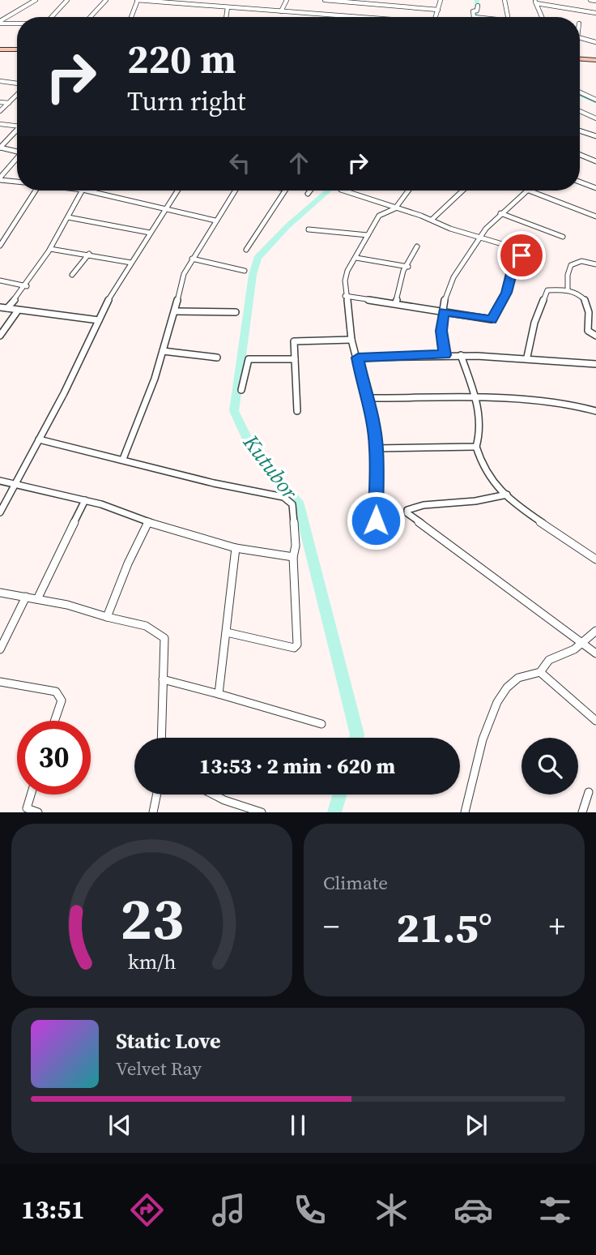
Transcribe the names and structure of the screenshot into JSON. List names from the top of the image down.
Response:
{
  "water": ["Kutubor"],
  "page": {
    "turn": ["220 m", "Turn right"],
    "limit": "30",
    "trip": "13:53 · 2 min · 620 m",
    "tile": "Climate",
    "heat": ["−", "21.5°", "+"],
    "song": ["Static Love", "Velvet Ray"],
    "tabs": "13:51",
    "gauge": ["23", "km/h"]
  }
}
